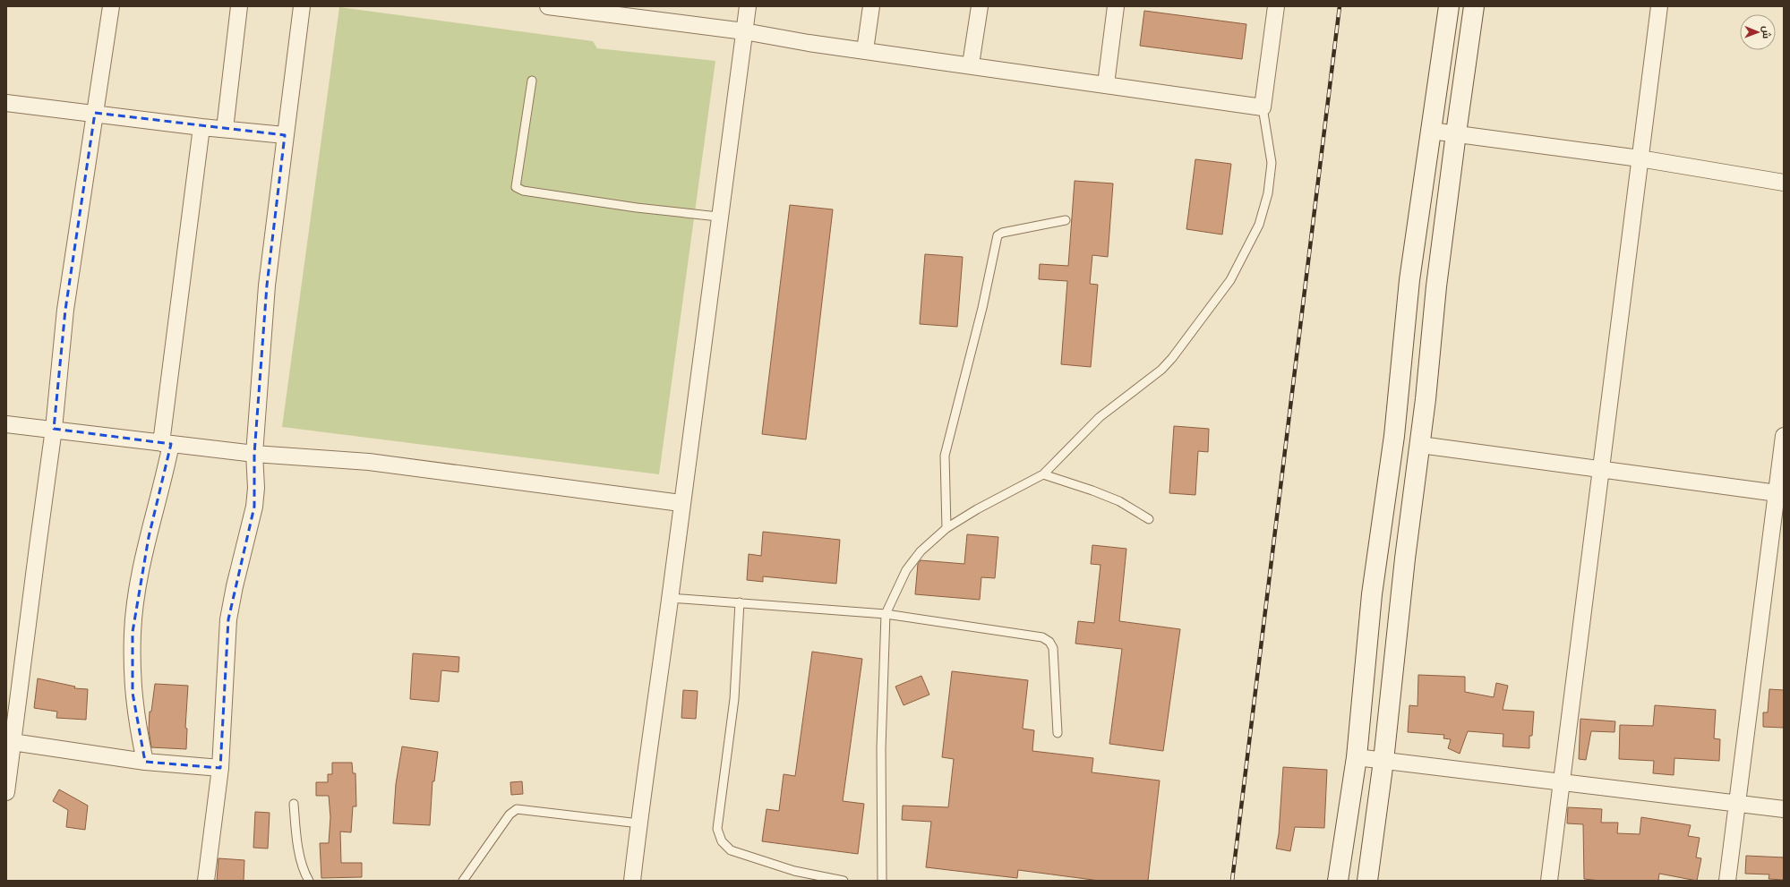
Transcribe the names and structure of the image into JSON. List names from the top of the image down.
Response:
{
  "north": "right"
}
